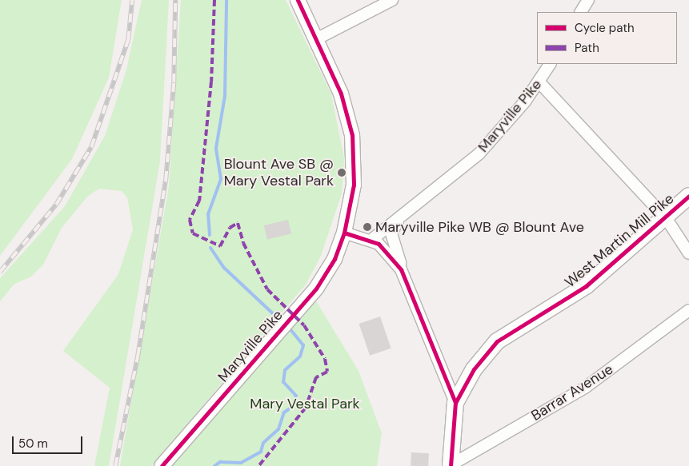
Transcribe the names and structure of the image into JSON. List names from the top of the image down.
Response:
{
  "streets": {
    "main road": ["West Martin Mill Pike"],
    "street": ["Maryville Pike", "Barrar Avenue"]
  },
  "crossings": [
    ["West Martin Mill Pike", "Barrar Avenue"]
  ],
  "parks": ["Mary Vestal Park"],
  "places": ["Blount Ave SB @ Mary Vestal Park", "Maryville Pike WB @ Blount Ave"],
  "legend": ["Cycle path", "Path"],
  "scale_bar": "50 m"
}
